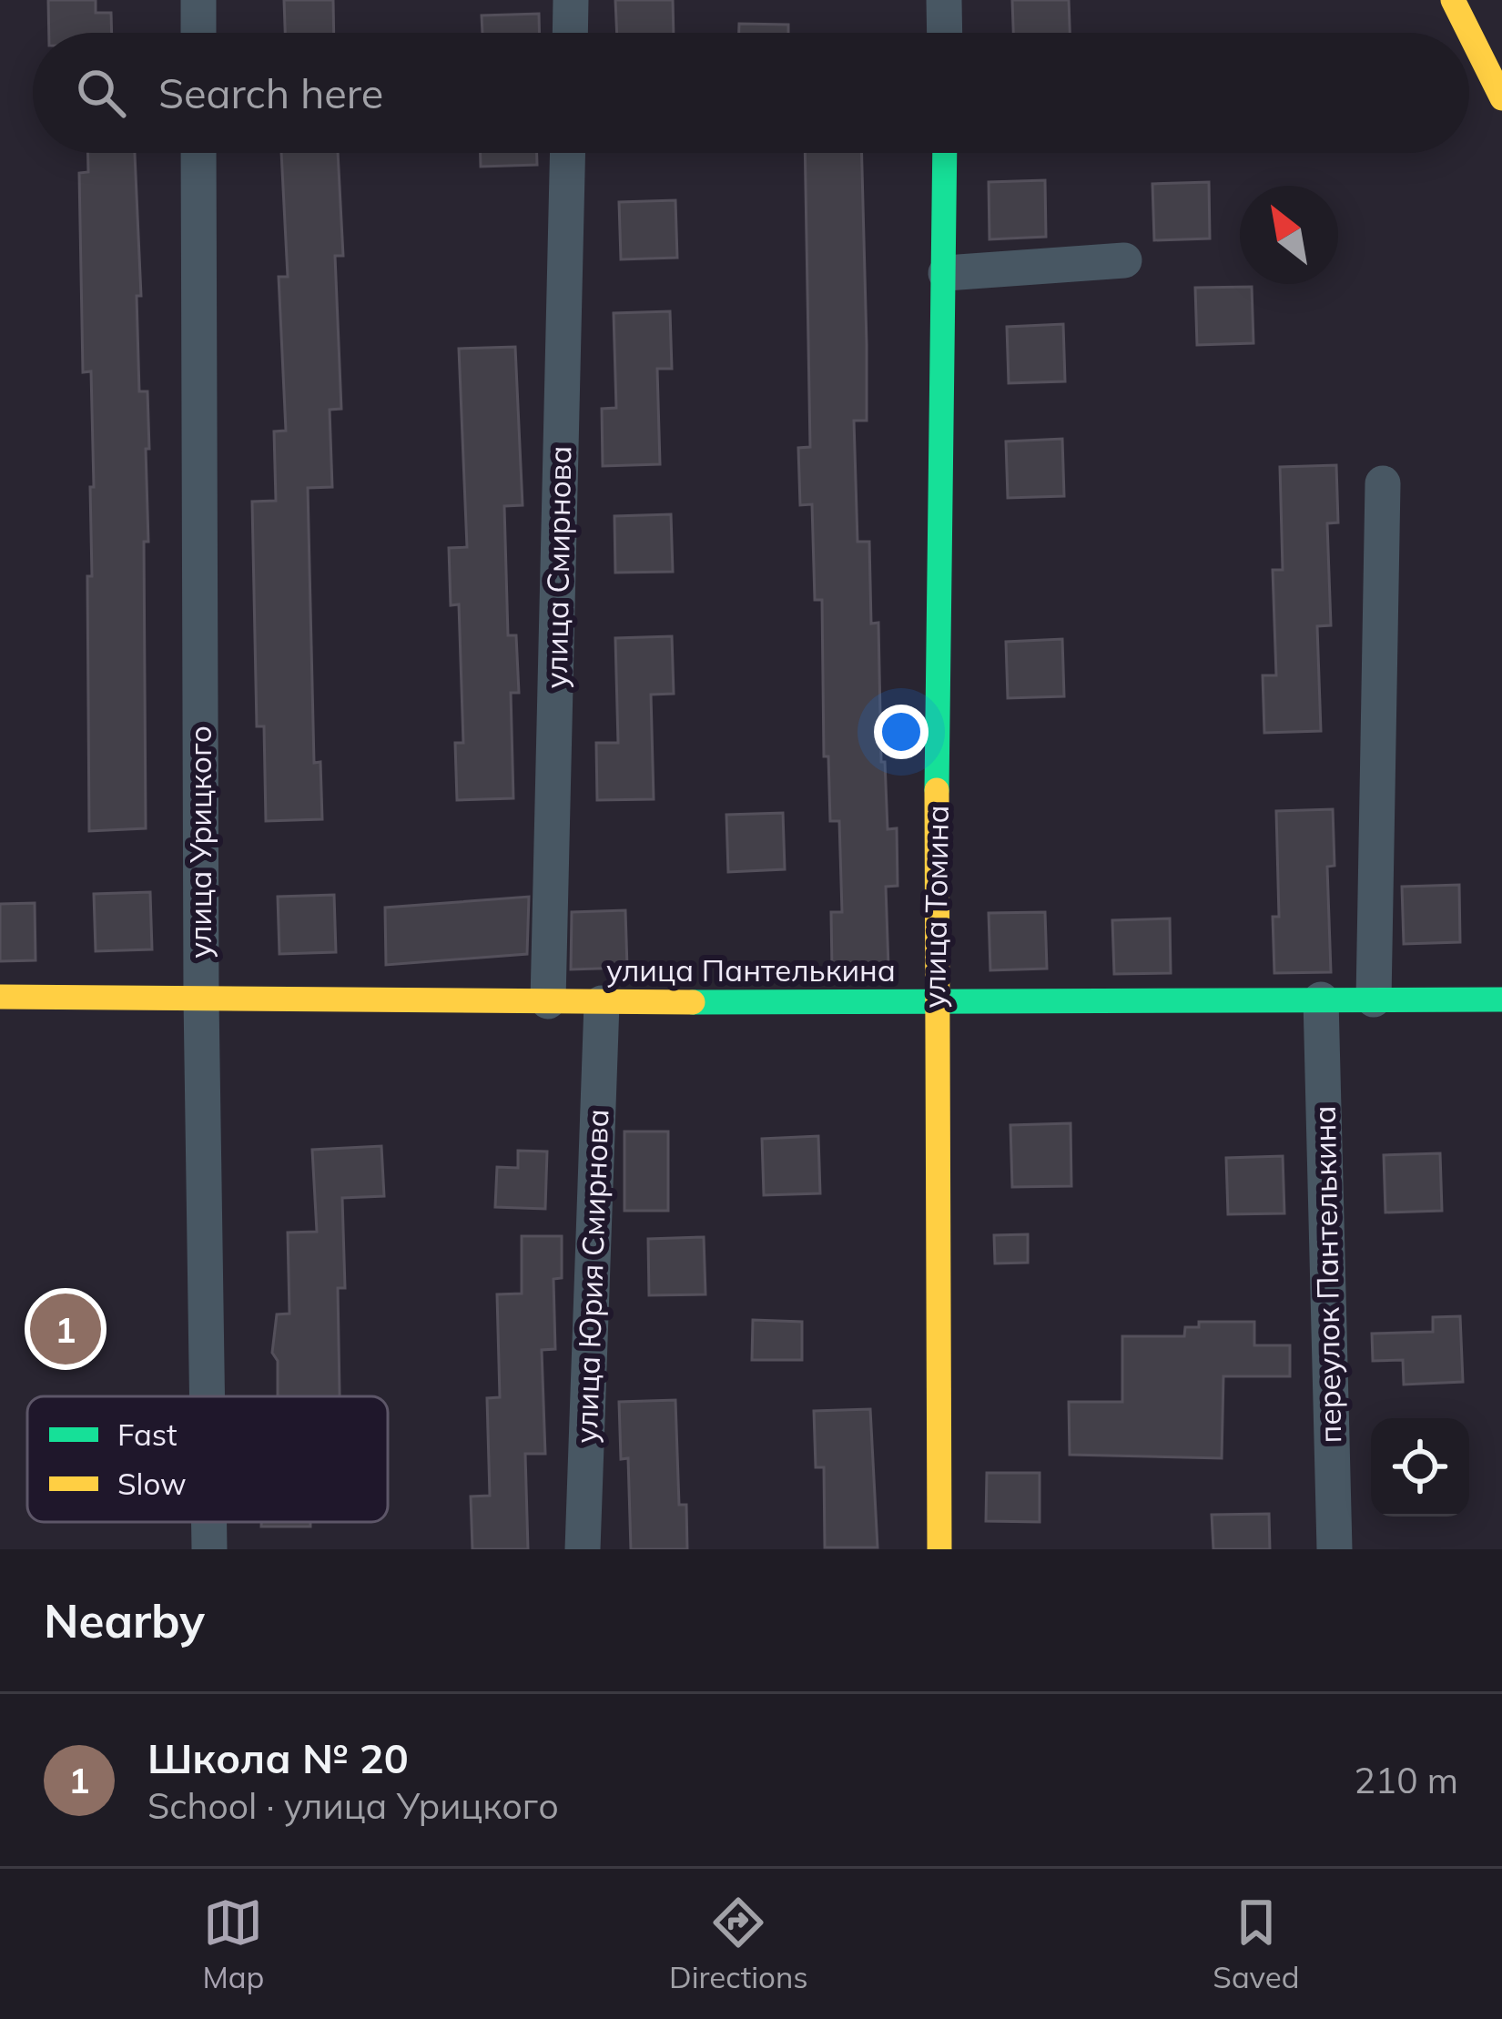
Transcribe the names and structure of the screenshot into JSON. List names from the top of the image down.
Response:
{
  "streets": {
    "main road": ["улица Томина", "улица Пантелькина"],
    "street": [
      "улица Смирнова",
      "улица Урицкого",
      "переулок Пантелькина",
      "улица Юрия Смирнова"
    ]
  },
  "crossings": [
    ["улица Смирнова", "улица Пантелькина"],
    ["улица Урицкого", "улица Пантелькина"],
    ["улица Томина", "улица Пантелькина"],
    ["улица Пантелькина", "переулок Пантелькина"],
    ["улица Пантелькина", "улица Юрия Смирнова"]
  ],
  "legend": ["Fast", "Slow"],
  "north": "top left",
  "page": {
    "search": "Search here",
    "pins": "1",
    "heading": "Nearby",
    "list": [
      {
        "mark": "1",
        "name": "Школа № 20",
        "note": "School · улица Урицкого",
        "value": "210 m"
      }
    ],
    "nav": ["Map", "Directions", "Saved"]
  }
}
